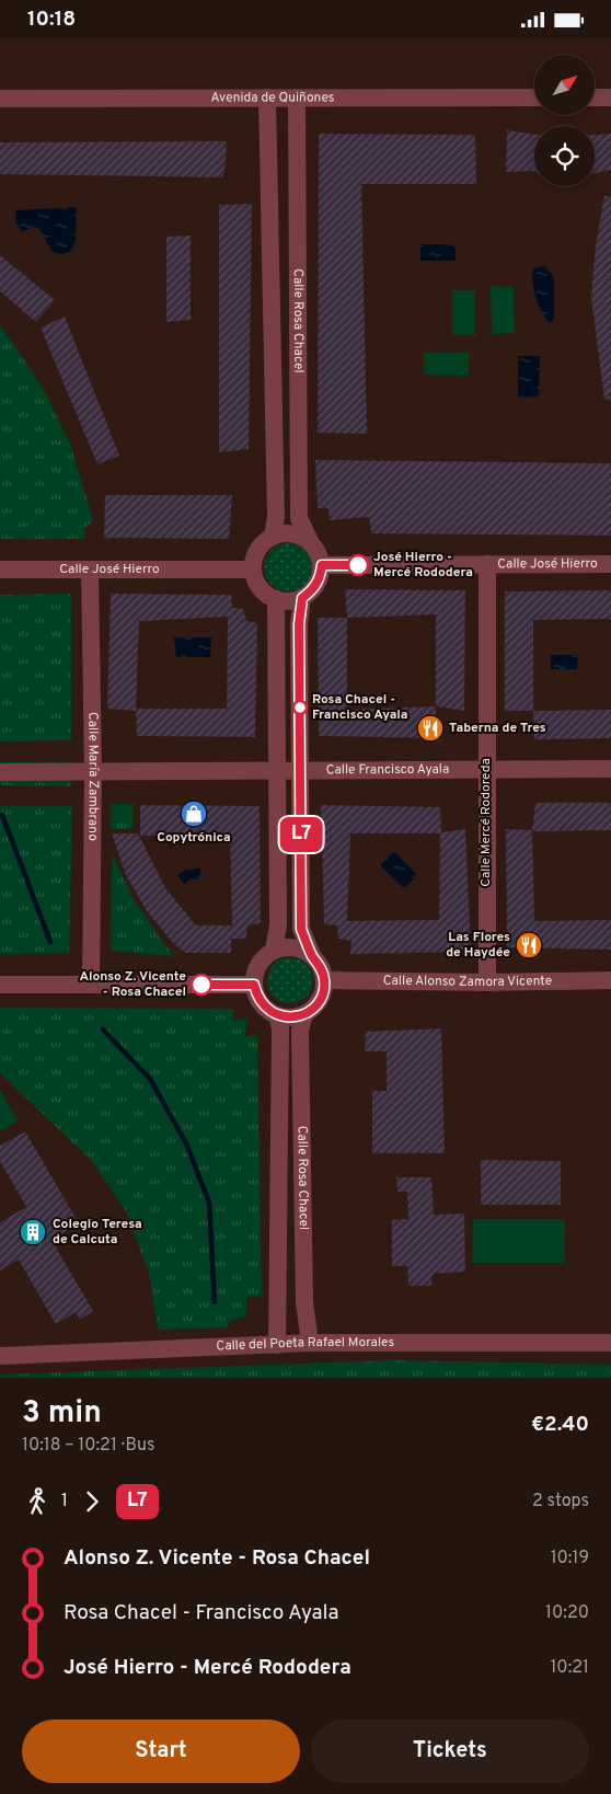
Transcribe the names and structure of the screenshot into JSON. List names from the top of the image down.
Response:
{
  "streets": {
    "street": [
      "Avenida de Quiñones",
      "Calle Rosa Chacel",
      "Calle José Hierro",
      "Calle Francisco Ayala",
      "Calle María Zambrano",
      "Calle Mercé Rodoreda",
      "Calle Alonso Zamora Vicente",
      "Calle del Poeta Rafael Morales"
    ]
  },
  "crossings": [
    ["Avenida de Quiñones", "Calle Rosa Chacel"],
    ["Calle Rosa Chacel", "Calle José Hierro"],
    ["Calle Rosa Chacel", "Calle Alonso Zamora Vicente"],
    ["Calle Rosa Chacel", "Calle del Poeta Rafael Morales"],
    ["Calle José Hierro", "Calle María Zambrano"],
    ["Calle José Hierro", "Calle Mercé Rodoreda"],
    ["Calle Francisco Ayala", "Calle María Zambrano"],
    ["Calle Francisco Ayala", "Calle Mercé Rodoreda"],
    ["Calle Mercé Rodoreda", "Calle Alonso Zamora Vicente"]
  ],
  "places": {
    "other": ["José Hierro - Mercé Rododera", "Rosa Chacel - Francisco Ayala", "Alonso Z. Vicente - Rosa Chacel"],
    "restaurant": ["Taberna de Tres", "Las Flores de Haydée"],
    "shop": ["Copytrónica"],
    "building": ["Colegio Teresa de Calcuta"]
  },
  "lines": ["bus line L7"],
  "north": "top right",
  "page": {
    "status": "10:18",
    "on_map": "L7",
    "heading": ["3 min", "10:18 – 10:21 · Bus", "€2.40"],
    "legs": ["1", "L7", "2 stops"],
    "list": [
      {
        "name": "Alonso Z. Vicente - Rosa Chacel",
        "value": "10:19"
      },
      {
        "name": "Rosa Chacel - Francisco Ayala",
        "value": "10:20"
      },
      {
        "name": "José Hierro - Mercé Rododera",
        "value": "10:21"
      }
    ],
    "buttons": ["Start", "Tickets"]
  }
}
